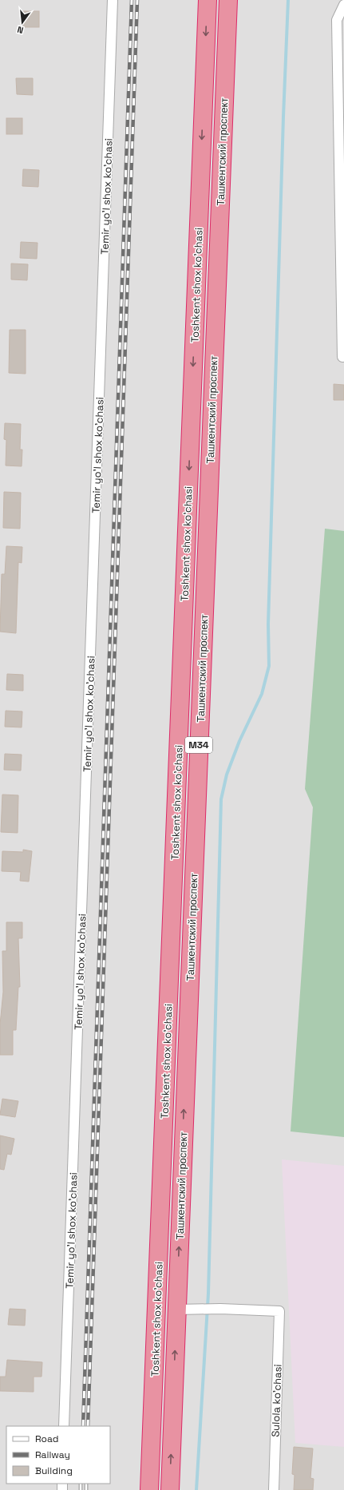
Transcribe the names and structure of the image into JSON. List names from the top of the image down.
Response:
{
  "streets": {
    "highway": ["Ташкентский проспект", "Toshkent shox ko'chasi", "M34"],
    "street": ["Temir yo'l shox ko'chasi", "Sulola ko'chasi"]
  },
  "crossings": [
    ["Ташкентский проспект", "Sulola ko'chasi"]
  ],
  "one_way": ["Ташкентский проспект", "Toshkent shox ko'chasi"],
  "legend": ["Road", "Railway", "Building"],
  "north": "bottom"
}
